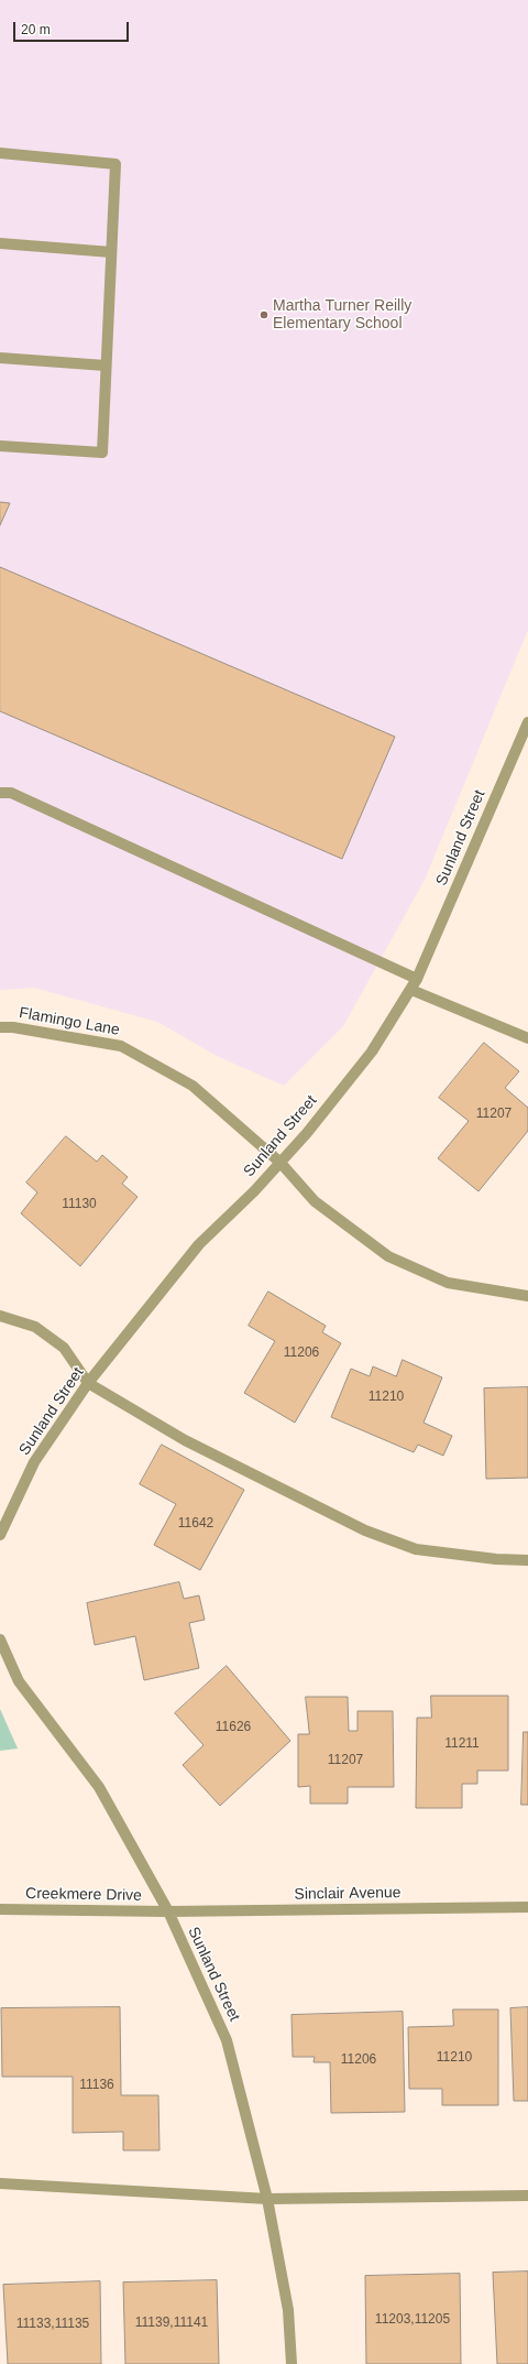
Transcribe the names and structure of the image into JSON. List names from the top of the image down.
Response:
{
  "streets": {
    "street": [
      "Sunland Street",
      "Flamingo Lane",
      "Sinclair Avenue",
      "Creekmere Drive"
    ]
  },
  "crossings": [
    ["Sunland Street", "Flamingo Lane"],
    ["Sunland Street", "Sinclair Avenue"],
    ["Sunland Street", "Creekmere Drive"],
    ["Sinclair Avenue", "Creekmere Drive"]
  ],
  "places": ["Martha Turner Reilly Elementary School"],
  "house_numbers": [
    "11207",
    "11130",
    "11206",
    "11210",
    "11642",
    "11626",
    "11211",
    "11207",
    "11210",
    "11206",
    "11136",
    "11203,11205",
    "11139,11141",
    "11133,11135"
  ],
  "scale_bar": "20 m"
}
